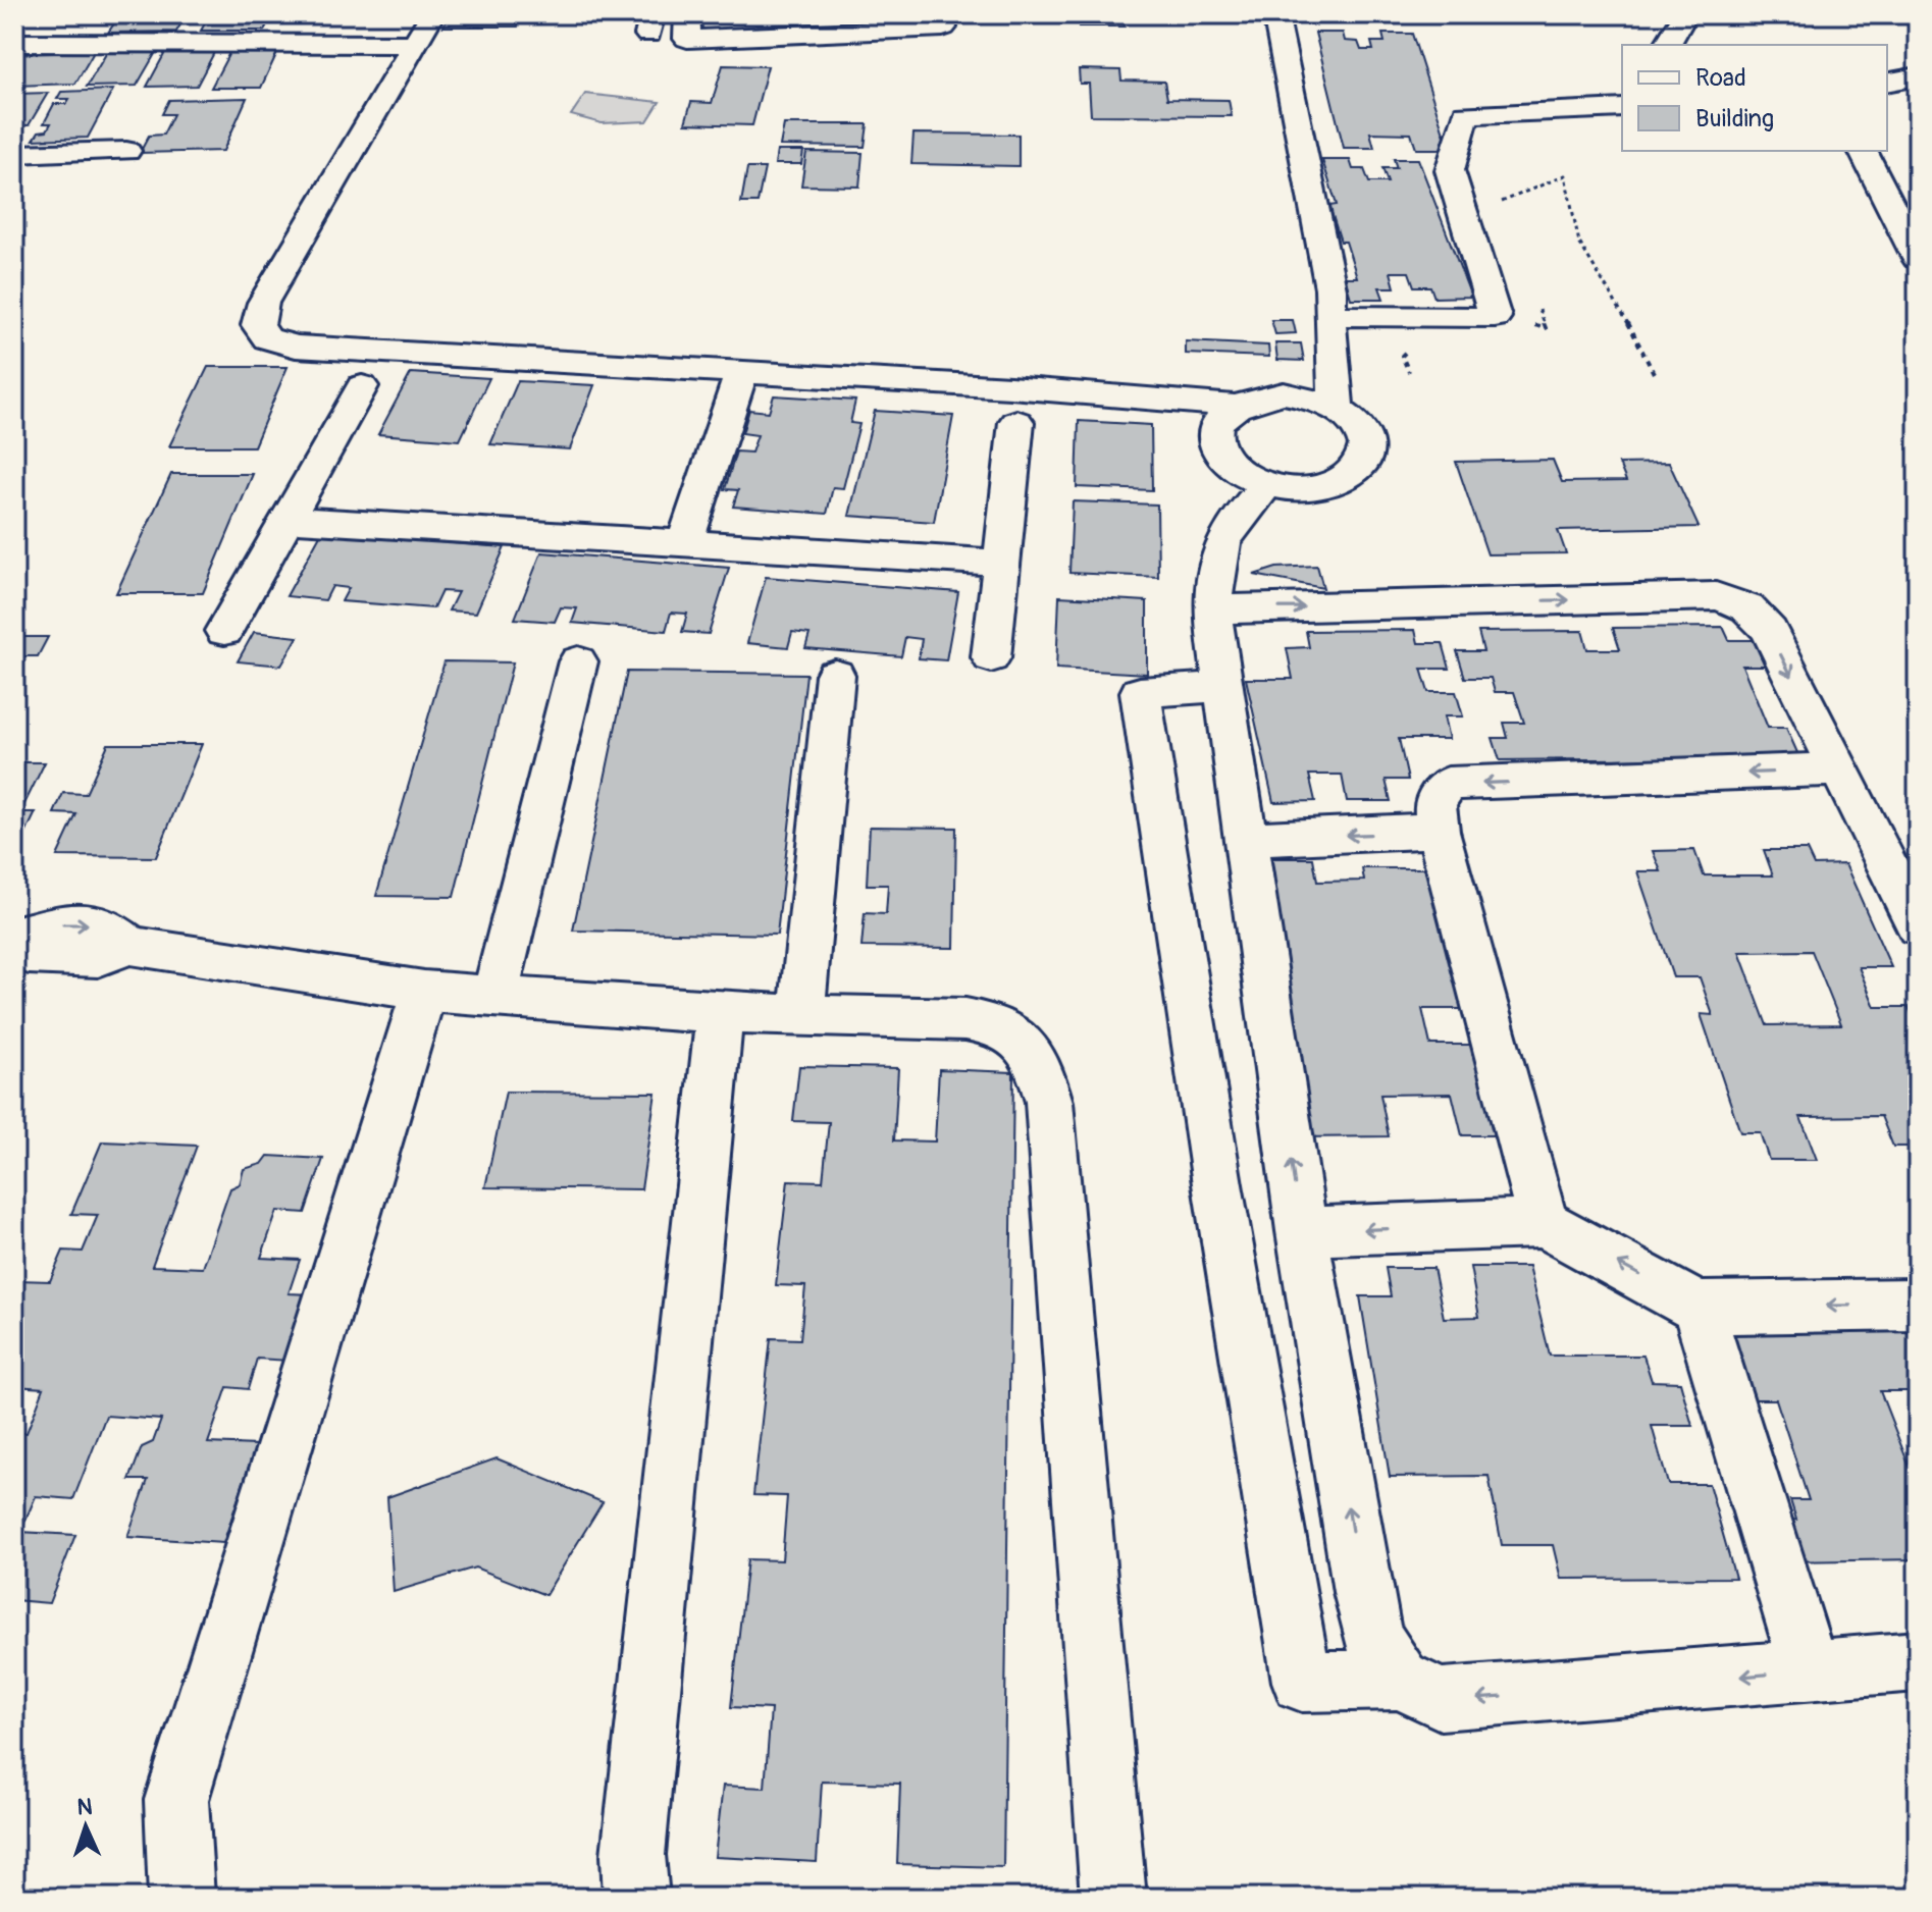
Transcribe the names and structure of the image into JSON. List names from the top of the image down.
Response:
{
  "legend": ["Road", "Building"],
  "north": "top"
}
